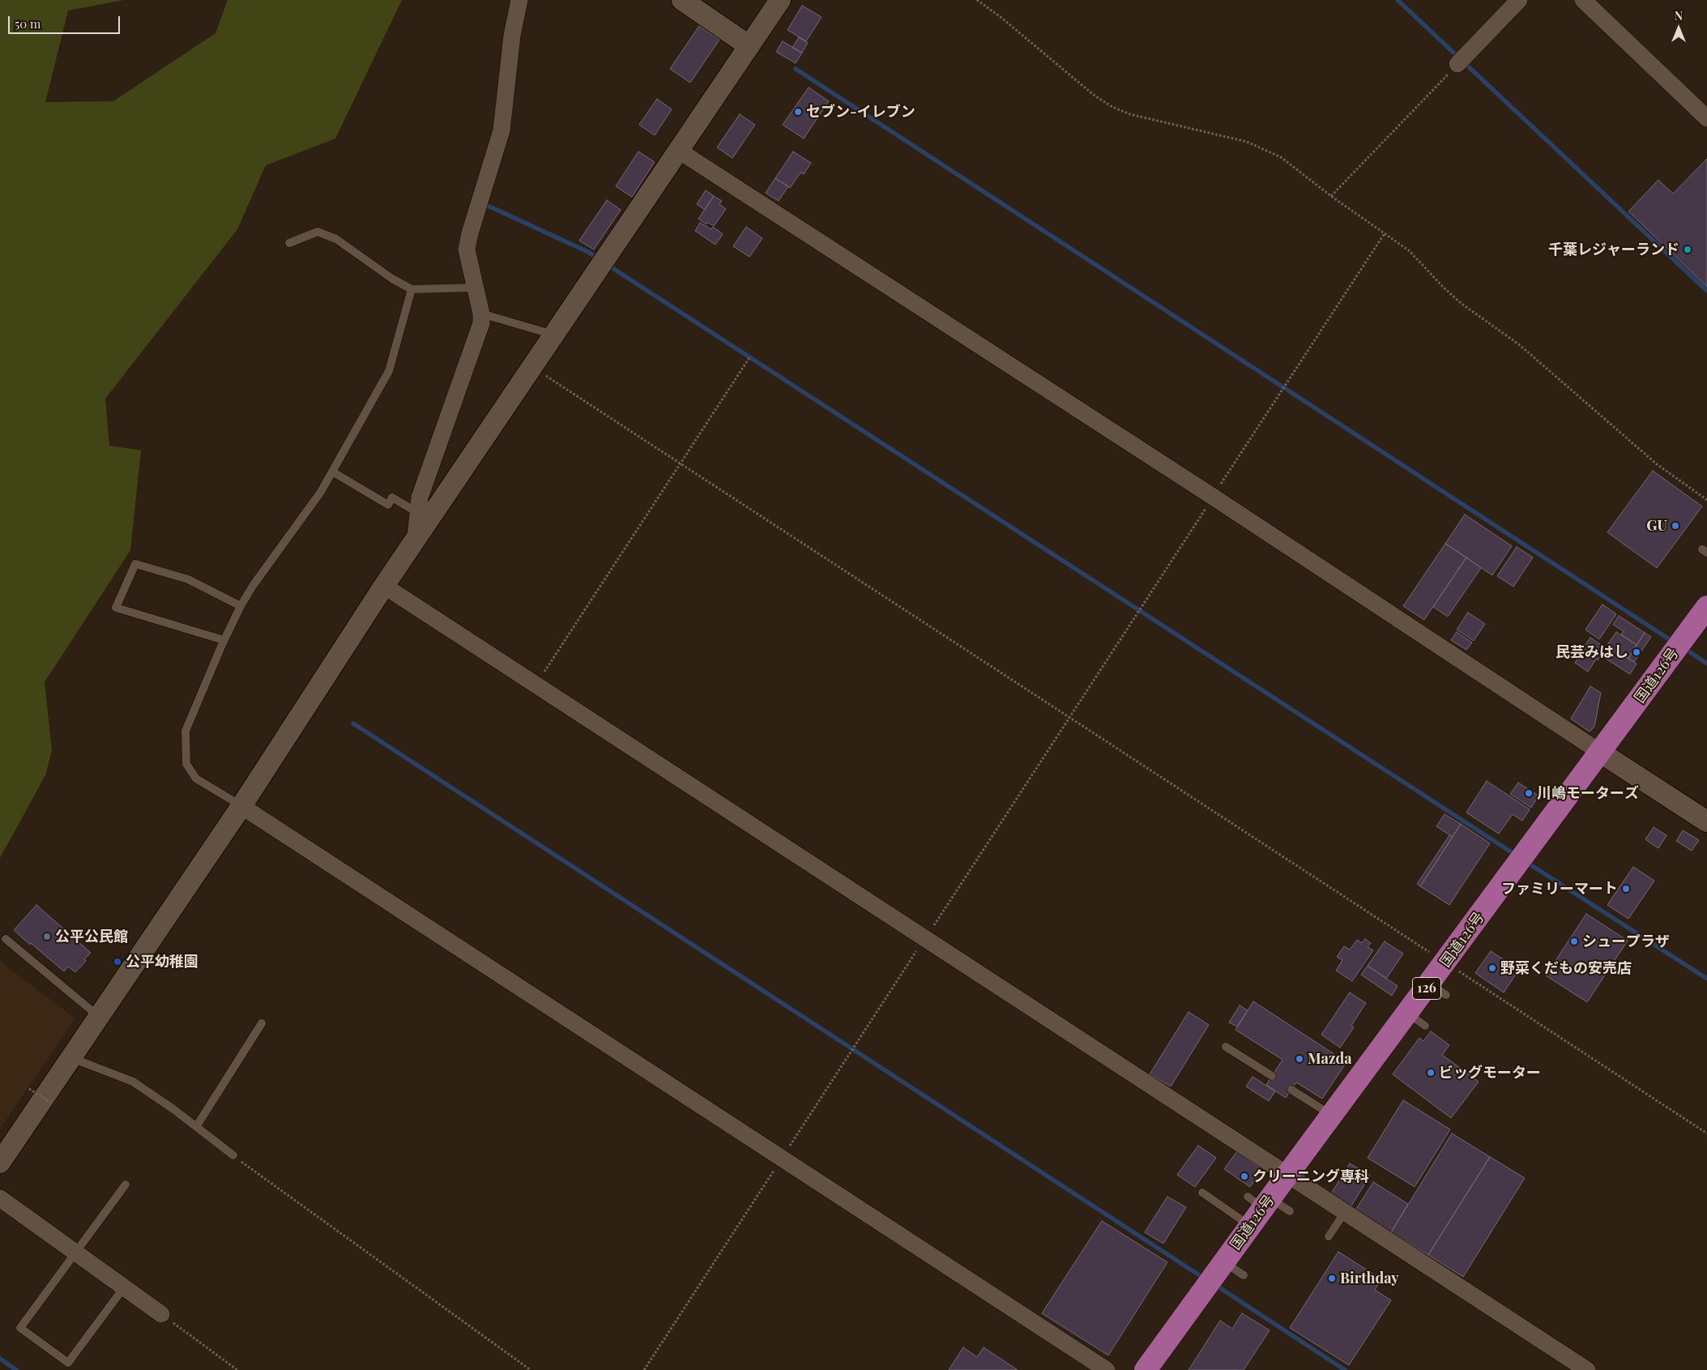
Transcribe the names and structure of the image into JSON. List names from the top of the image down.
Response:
{
  "streets": {
    "highway": ["国道126号", "126"]
  },
  "places": [
    "セブン-イレブン",
    "千葉レジャーランド",
    "GU",
    "民芸みはし",
    "川嶋モーターズ",
    "ファミリーマート",
    "公平公民館",
    "シュープラザ",
    "公平幼稚園",
    "野菜くだもの安売店",
    "Mazda",
    "ビッグモーター",
    "クリーニング専科",
    "Birthday"
  ],
  "scale_bar": "50 m",
  "north": "top"
}
